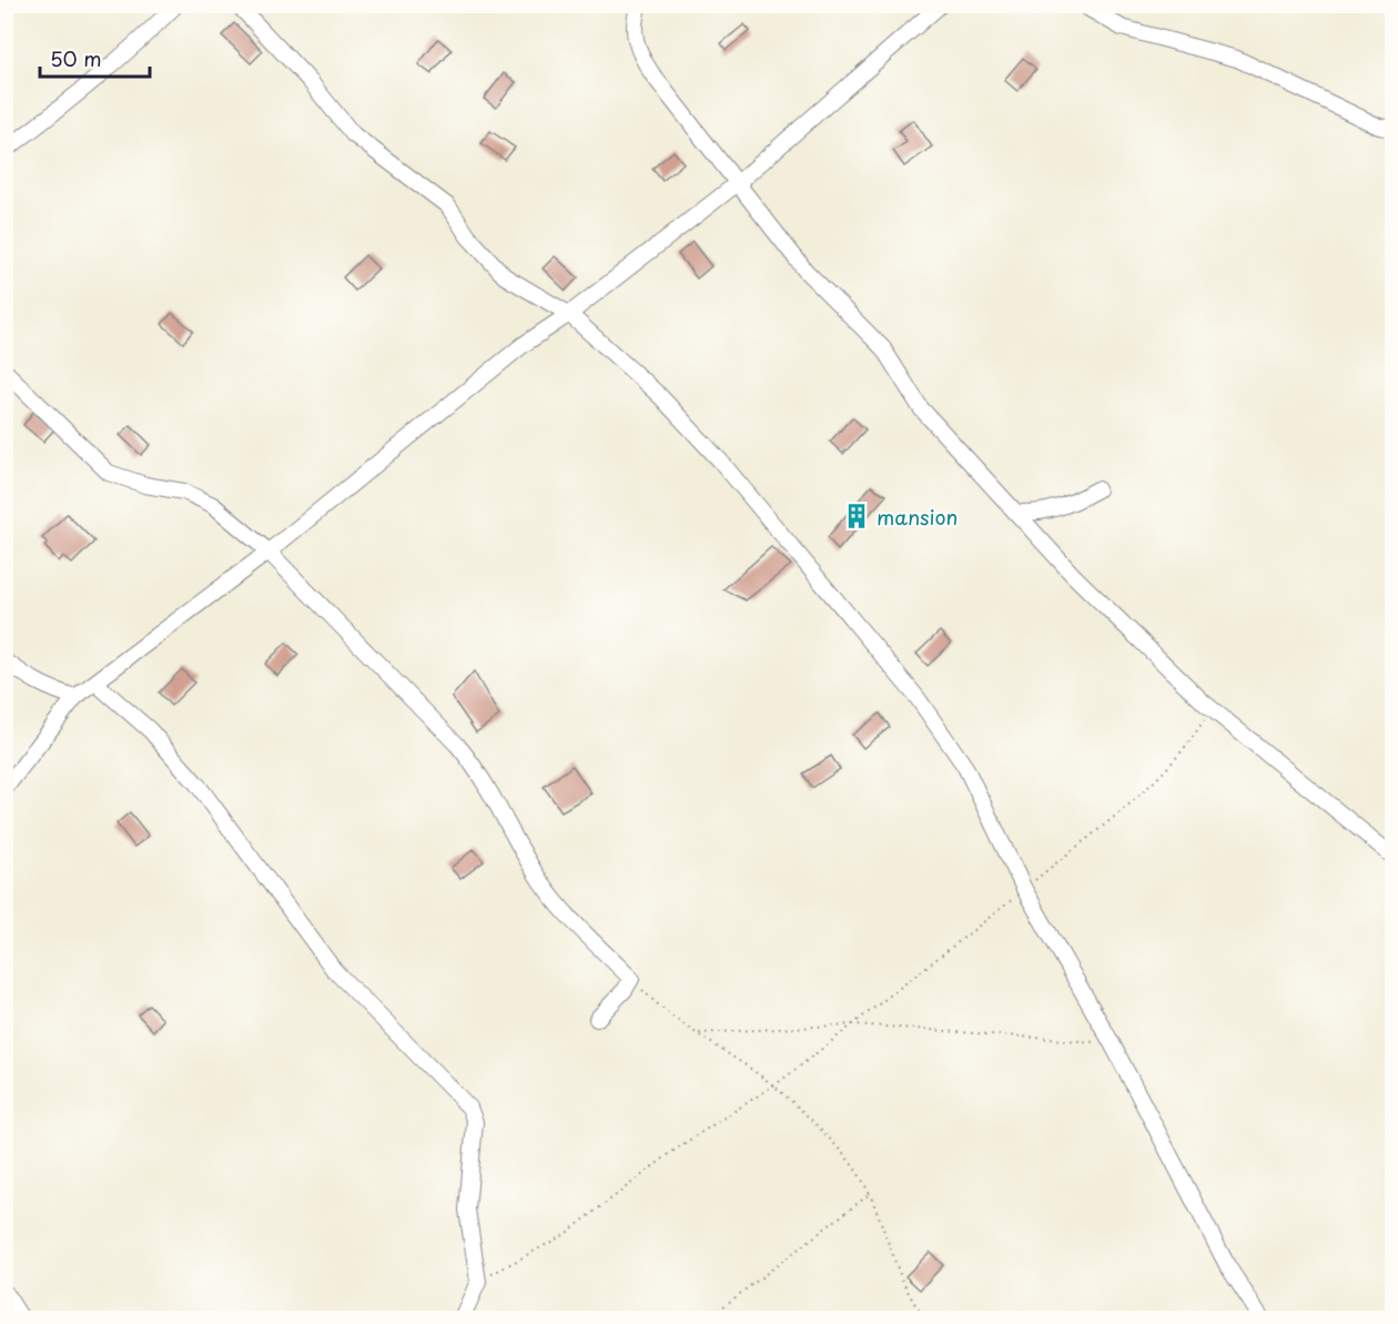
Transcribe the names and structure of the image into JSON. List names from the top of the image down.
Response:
{
  "places": {
    "building": ["mansion"]
  },
  "scale_bar": "50 m"
}
